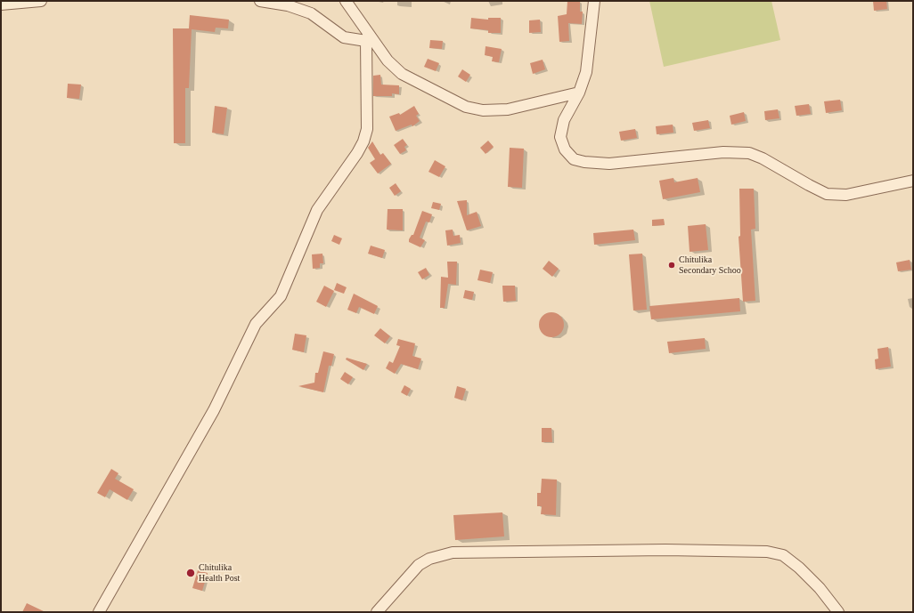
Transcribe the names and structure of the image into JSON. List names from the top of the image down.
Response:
{
  "places": ["Chitulika Secondary Schoo", "Chitulika Health Post"]
}
